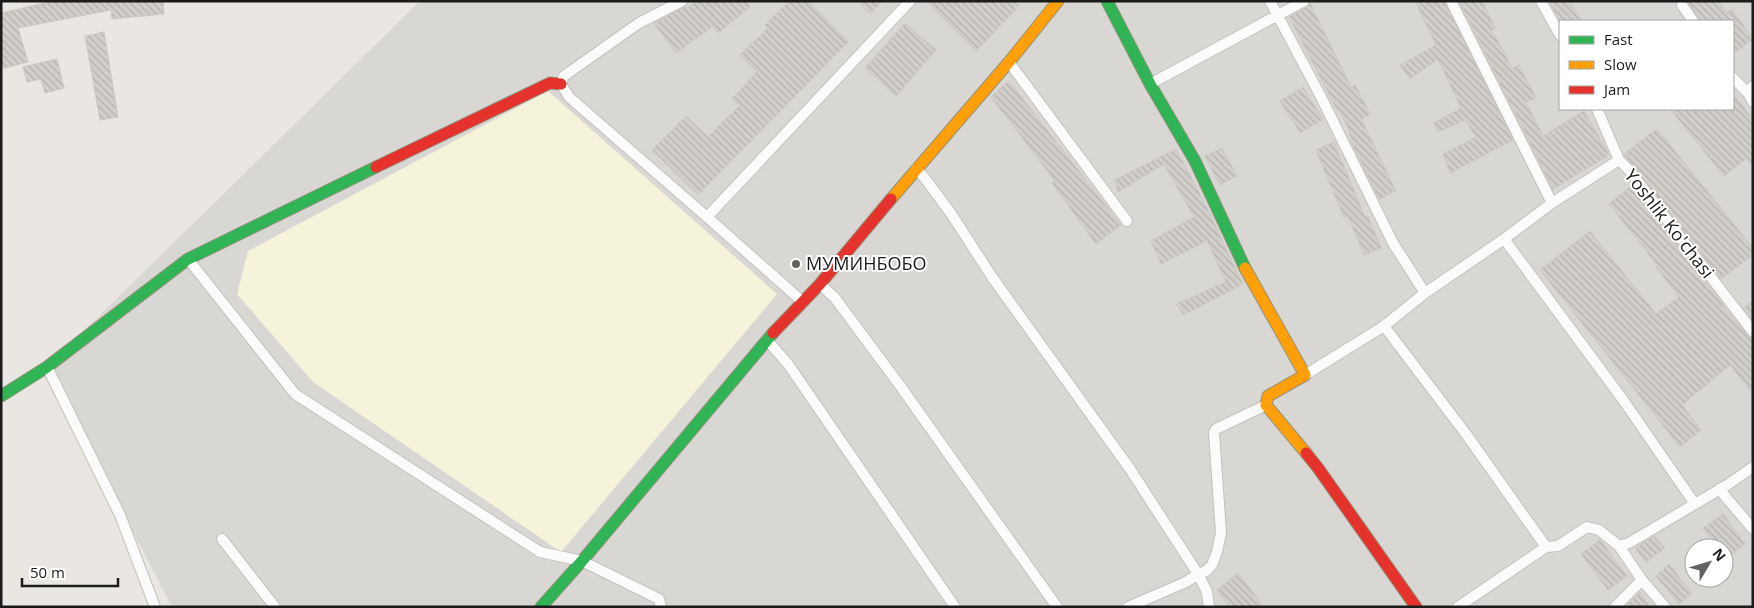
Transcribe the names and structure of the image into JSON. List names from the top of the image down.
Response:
{
  "streets": {
    "street": ["Yoshlik Ko'chasi"]
  },
  "places": ["МУМИНБОБО"],
  "legend": ["Fast", "Slow", "Jam"],
  "scale_bar": "50 m",
  "north": "top right"
}
